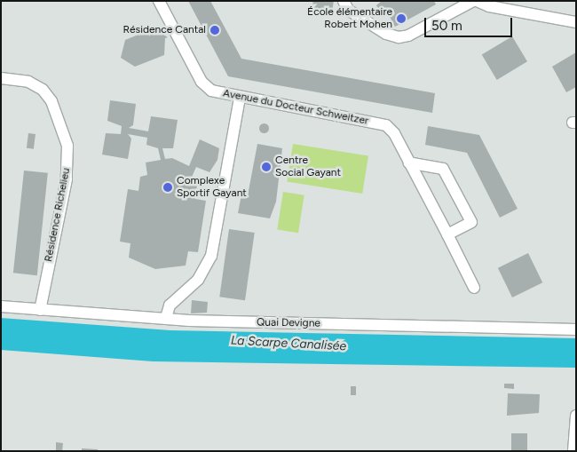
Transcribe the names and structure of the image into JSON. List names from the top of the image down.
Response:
{
  "streets": {
    "street": ["Avenue du Docteur Schweitzer", "Résidence Richelieu", "Quai Devigne"]
  },
  "crossings": [
    ["Résidence Richelieu", "Quai Devigne"]
  ],
  "water": ["La Scarpe Canalisée"],
  "places": [
    "École élémentaire Robert Mohen",
    "Résidence Cantal",
    "Centre Social Gayant",
    "Complexe Sportif Gayant"
  ],
  "scale_bar": "50 m"
}
